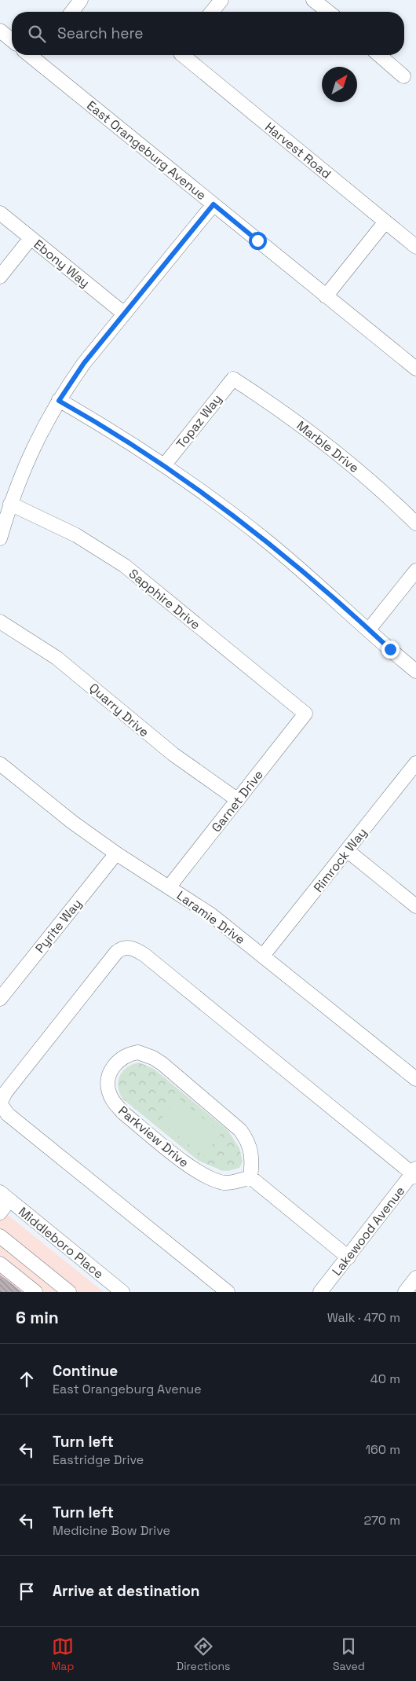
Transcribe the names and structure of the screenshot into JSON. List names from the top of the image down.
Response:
{
  "streets": {
    "street": [
      "East Orangeburg Avenue",
      "Harvest Road",
      "Ebony Way",
      "Topaz Way",
      "Marble Drive",
      "Sapphire Drive",
      "Quarry Drive",
      "Garnet Drive",
      "Rimrock Way",
      "Laramie Drive",
      "Pyrite Way",
      "Parkview Drive",
      "Lakewood Avenue",
      "Middleboro Place"
    ]
  },
  "crossings": [
    ["Topaz Way", "Marble Drive"],
    ["Sapphire Drive", "Garnet Drive"],
    ["Quarry Drive", "Garnet Drive"],
    ["Garnet Drive", "Laramie Drive"],
    ["Rimrock Way", "Laramie Drive"],
    ["Laramie Drive", "Pyrite Way"]
  ],
  "north": "top right",
  "page": {
    "search": "Search here",
    "heading": ["6 min", "Walk · 470 m"],
    "list": [
      ["Continue", "East Orangeburg Avenue", "40 m"],
      ["Turn left", "Eastridge Drive", "160 m"],
      ["Turn left", "Medicine Bow Drive", "270 m"],
      "Arrive at destination"
    ],
    "nav": ["Map", "Directions", "Saved"]
  }
}
